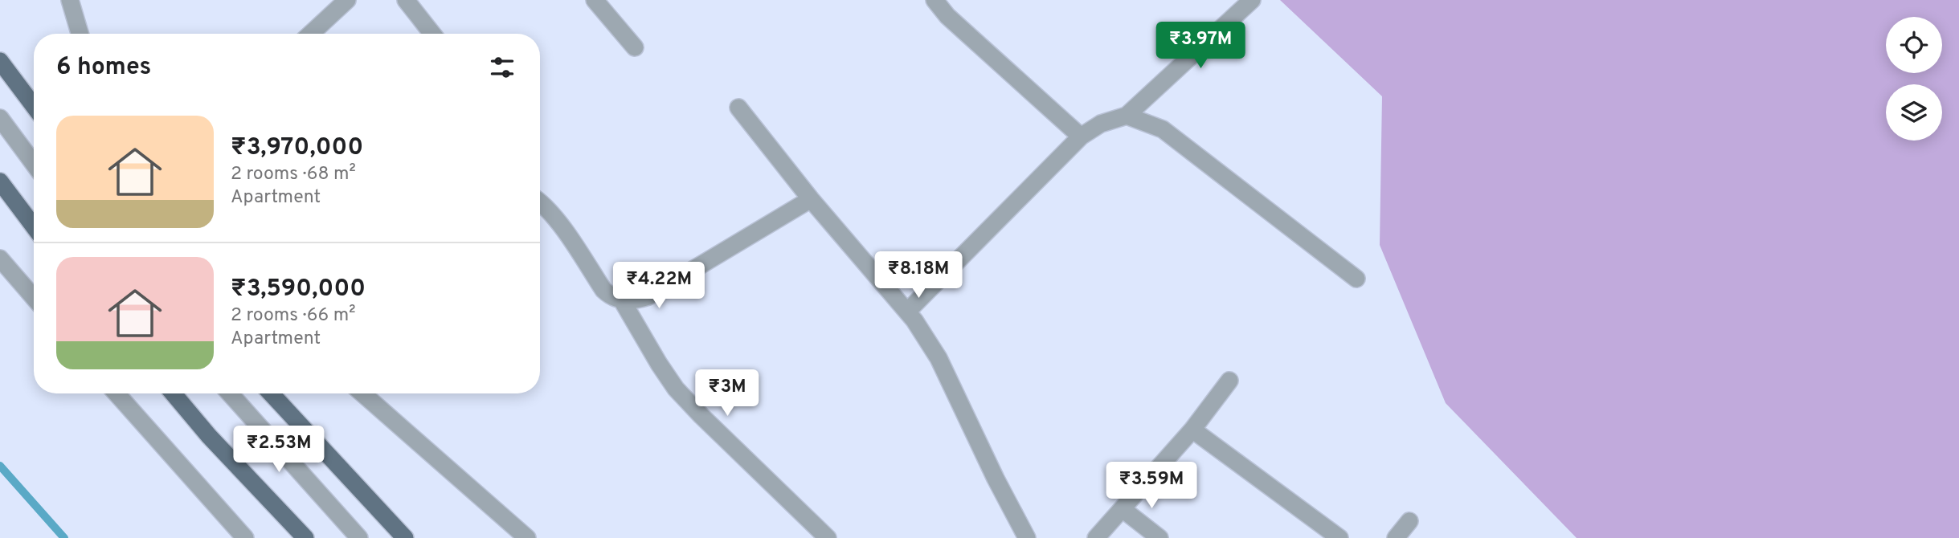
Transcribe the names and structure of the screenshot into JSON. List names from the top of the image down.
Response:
{
  "page": {
    "price": [
      "₹3.97M",
      "₹8.18M",
      "₹4.22M",
      "₹3M",
      "₹2.53M",
      "₹3.59M"
    ],
    "heading": "6 homes",
    "list": [
      {
        "name": "₹3,970,000",
        "note": "2 rooms · 68 m² · Apartment"
      },
      {
        "name": "₹3,590,000",
        "note": "2 rooms · 66 m² · Apartment"
      }
    ]
  }
}
